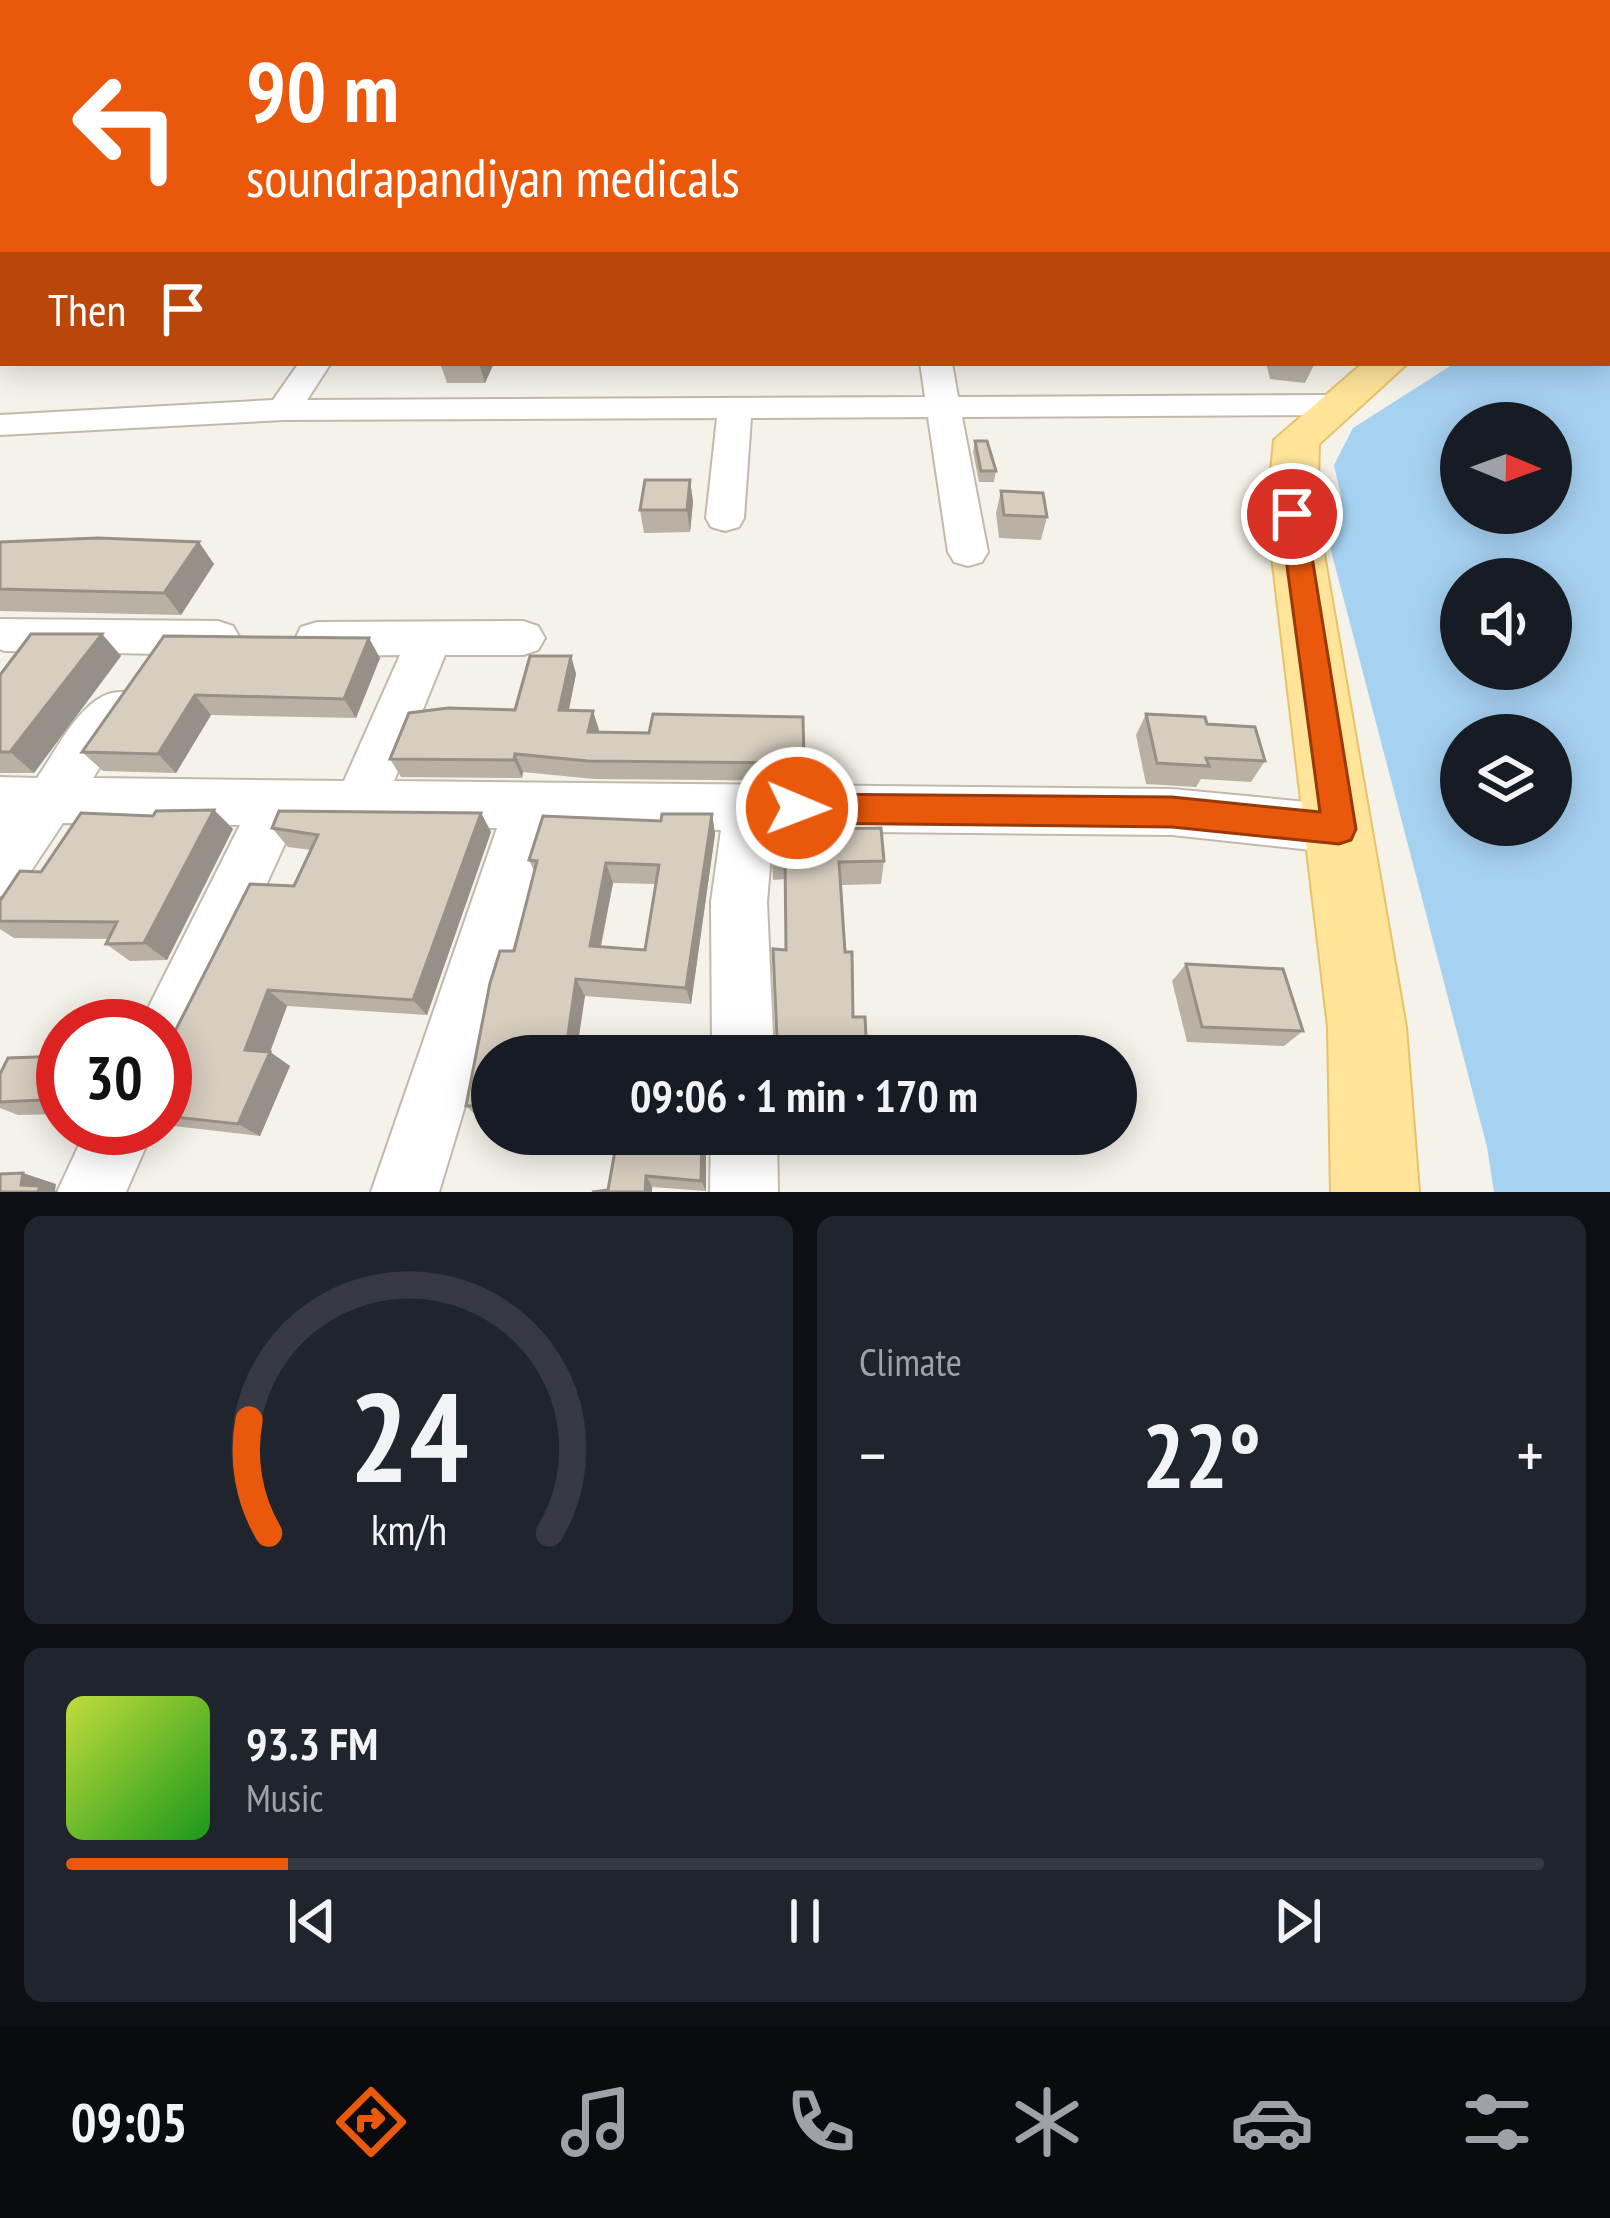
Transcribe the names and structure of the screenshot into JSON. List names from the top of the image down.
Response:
{
  "north": "right",
  "page": {
    "turn": ["90 m", "soundrapandiyan medicals"],
    "then": "Then",
    "limit": "30",
    "trip": "09:06 · 1 min · 170 m",
    "tile": "Climate",
    "heat": ["−", "22°", "+"],
    "song": ["93.3 FM", "Music"],
    "tabs": "09:05",
    "gauge": ["24", "km/h"]
  }
}
